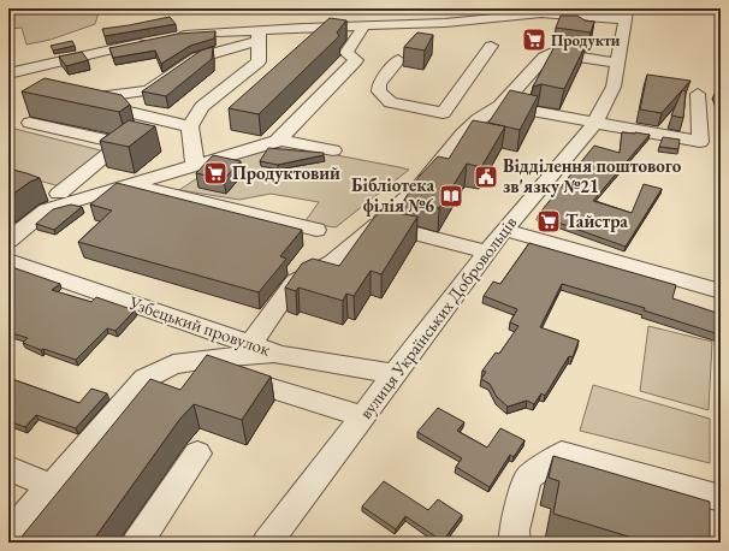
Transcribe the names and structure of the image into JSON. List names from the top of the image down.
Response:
{
  "streets": {
    "street": ["вулиця Українських Добровольців", "Узбецький провулок"]
  },
  "crossings": [
    ["вулиця Українських Добровольців", "Узбецький провулок"]
  ],
  "places": {
    "supermarket": ["Продукти", "Продуктовий", "Тайстра"],
    "public building": ["Відділення поштового зв'язку №21"],
    "library": ["Бібліотека філія №6"]
  }
}
